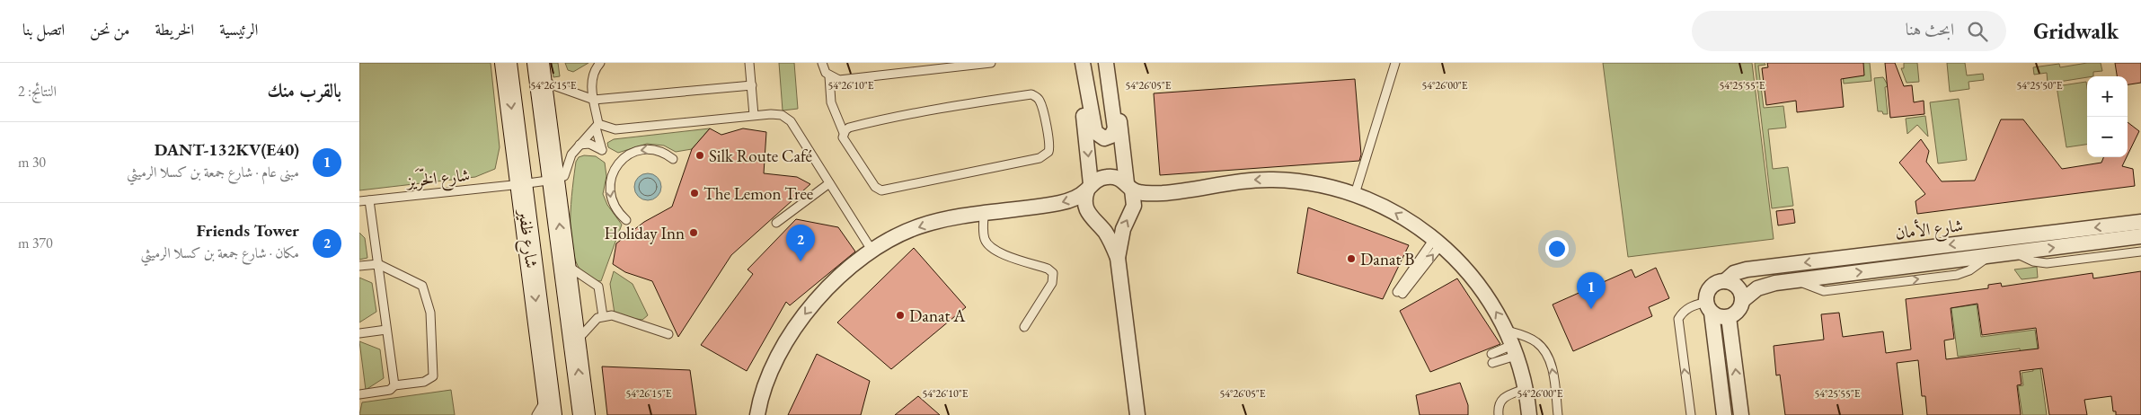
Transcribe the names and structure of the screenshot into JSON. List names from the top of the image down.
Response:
{
  "streets": {
    "main road": ["شارع ظفير"],
    "street": ["شارع الأمان"],
    "lane": ["شارع الخّرَيز"]
  },
  "crossings": [
    ["شارع الخّرَيز", "شارع ظفير"]
  ],
  "places": [
    "Silk Route Café",
    "The Lemon Tree",
    "Holiday Inn",
    "Danat B",
    "Danat A"
  ],
  "page": {
    "header": "Gridwalk",
    "search": "ابحث هنا",
    "nav": [
      "الرئيسية",
      "الخريطة",
      "من نحن",
      "اتصل بنا"
    ],
    "heading": ["بالقرب منك", "النتائج: 2"],
    "map_buttons": ["+", "−"],
    "list": [
      {
        "mark": "1",
        "name": "DANT-132KV(E40)",
        "note": "مبنى عام · شارع جمعة بن كسلا الرميثي",
        "value": "30 m"
      },
      {
        "mark": "2",
        "name": "Friends Tower",
        "note": "مكان · شارع جمعة بن كسلا الرميثي",
        "value": "370 m"
      }
    ],
    "pins": ["2", "1"]
  },
  "coordinates": [
    "54°26'15\"E",
    "54°26'10\"E",
    "54°26'05\"E",
    "54°26'00\"E",
    "54°25'55\"E",
    "54°25'50\"E"
  ]
}
